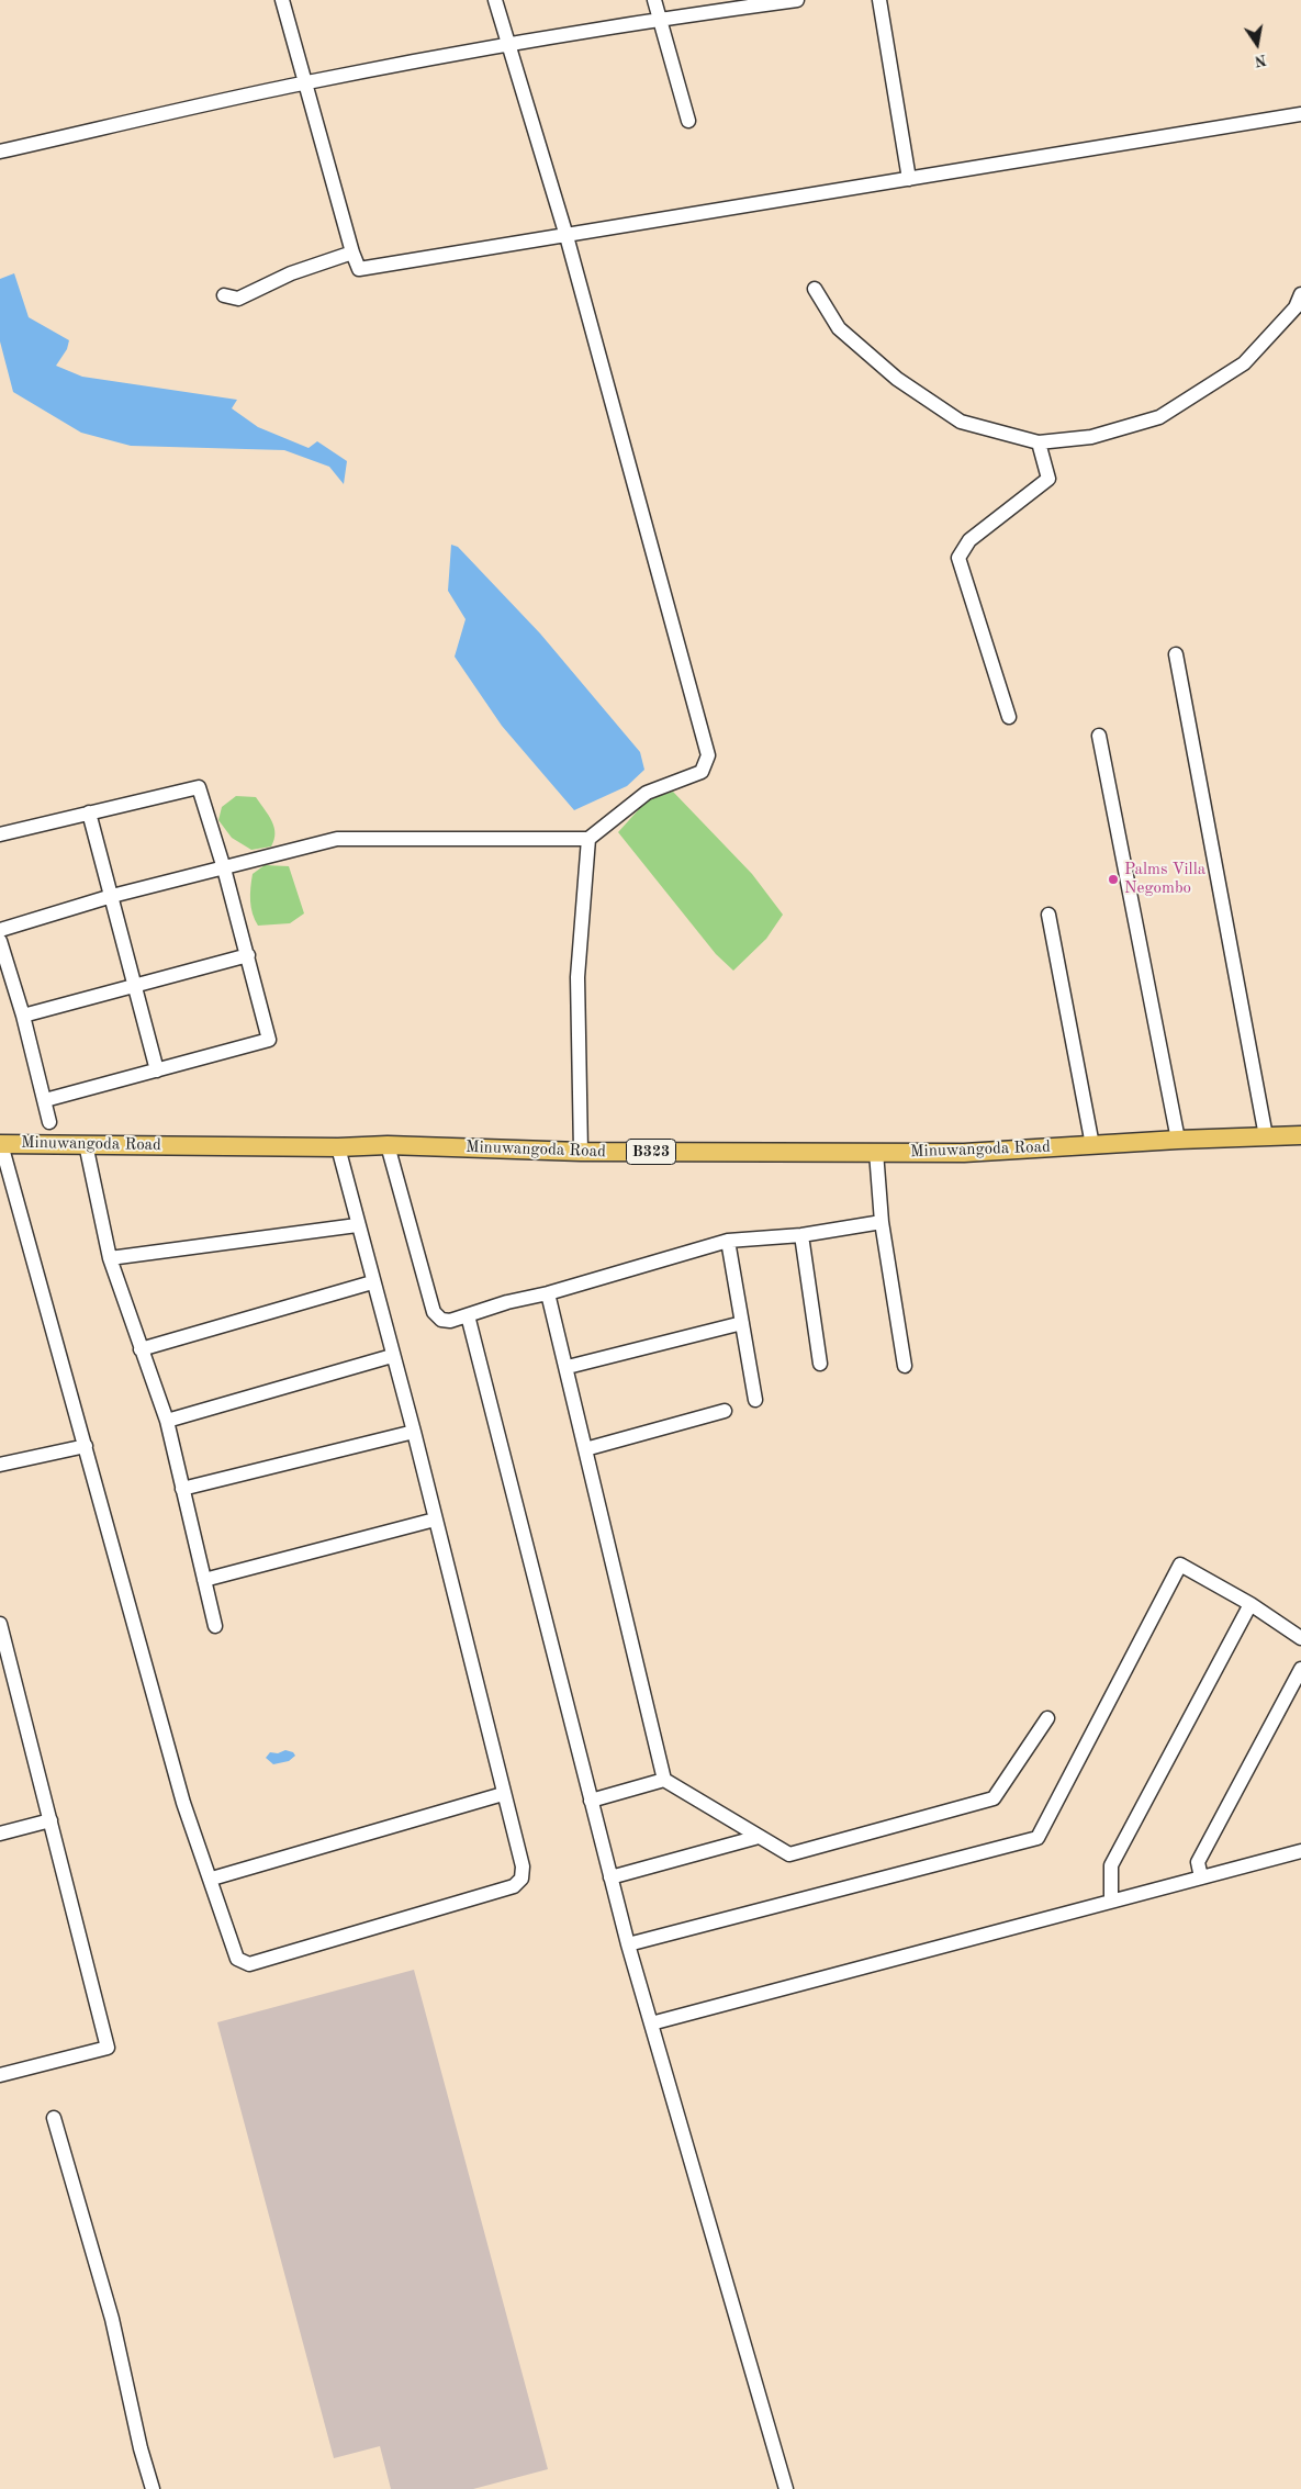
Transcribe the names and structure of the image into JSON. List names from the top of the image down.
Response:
{
  "streets": {
    "main road": ["Minuwangoda Road", "B323"]
  },
  "places": ["Palms Villa Negombo"],
  "north": "bottom"
}
